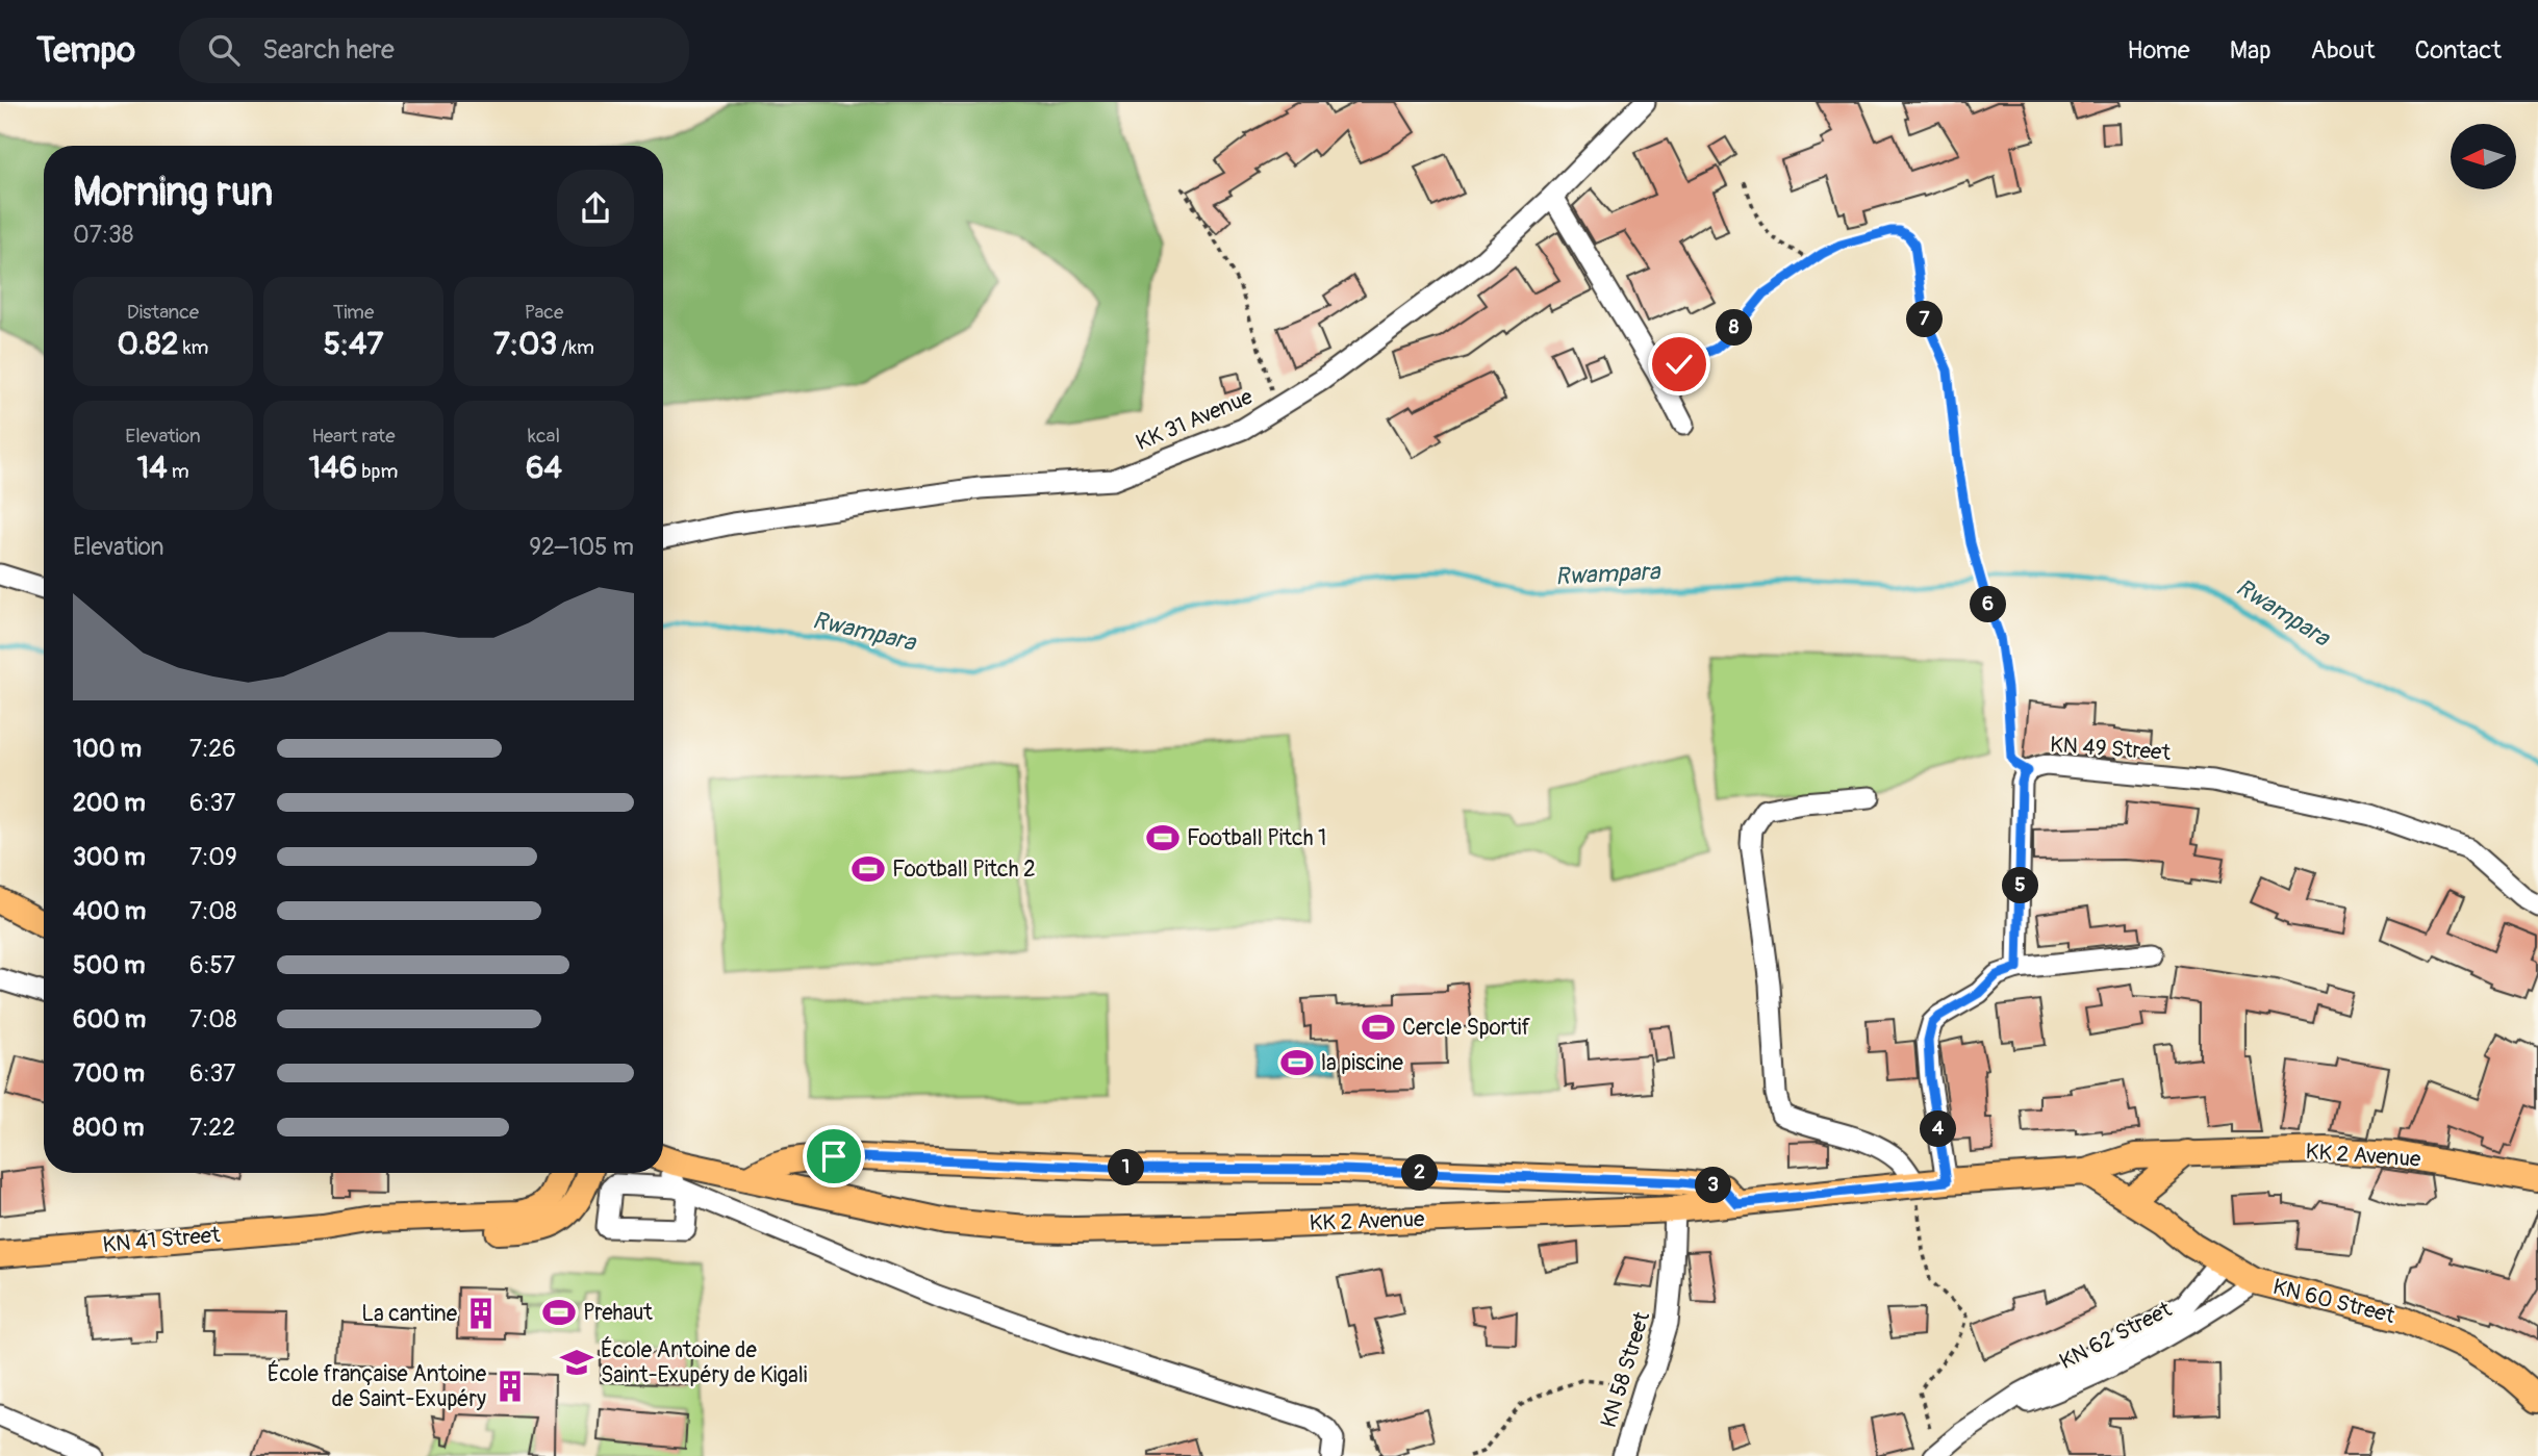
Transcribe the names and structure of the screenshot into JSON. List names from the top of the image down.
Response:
{
  "streets": {
    "main road": ["KK 2 Avenue", "KN 41 Street", "KN 60 Street"],
    "street": [
      "KK 31 Avenue",
      "KN 49 Street",
      "KN 62 Street",
      "KN 58 Street"
    ]
  },
  "crossings": [
    ["KK 2 Avenue", "KN 58 Street"],
    ["KN 60 Street", "KN 62 Street"]
  ],
  "water": ["Rwampara"],
  "places": {
    "sports": [
      "Football Pitch 1",
      "Football Pitch 2",
      "Cercle Sportif",
      "la piscine",
      "Prehaut"
    ],
    "building": ["La cantine", "École française Antoine de Saint-Exupéry"],
    "school or university": ["École Antoine de Saint-Exupéry de Kigali"]
  },
  "north": "left",
  "page": {
    "header": "Tempo",
    "search": "Search here",
    "nav": [
      "Home",
      "Map",
      "About",
      "Contact"
    ],
    "heading": ["Morning run", "07:38"],
    "stats": [
      ["Distance", "0.82 km"],
      ["Time", "5:47"],
      ["Pace", "7:03 /km"],
      ["Elevation", "14 m"],
      ["Heart rate", "146 bpm"],
      ["kcal", "64"]
    ],
    "pins": [
      "7",
      "8",
      "6",
      "5",
      "4",
      "1",
      "2",
      "3"
    ],
    "chart": ["Elevation", "92–105 m"],
    "list": [
      {
        "name": "100 m",
        "note": "7:26"
      },
      {
        "name": "200 m",
        "note": "6:37"
      },
      {
        "name": "300 m",
        "note": "7:09"
      },
      {
        "name": "400 m",
        "note": "7:08"
      },
      {
        "name": "500 m",
        "note": "6:57"
      },
      {
        "name": "600 m",
        "note": "7:08"
      },
      {
        "name": "700 m",
        "note": "6:37"
      },
      {
        "name": "800 m",
        "note": "7:22"
      }
    ]
  }
}
